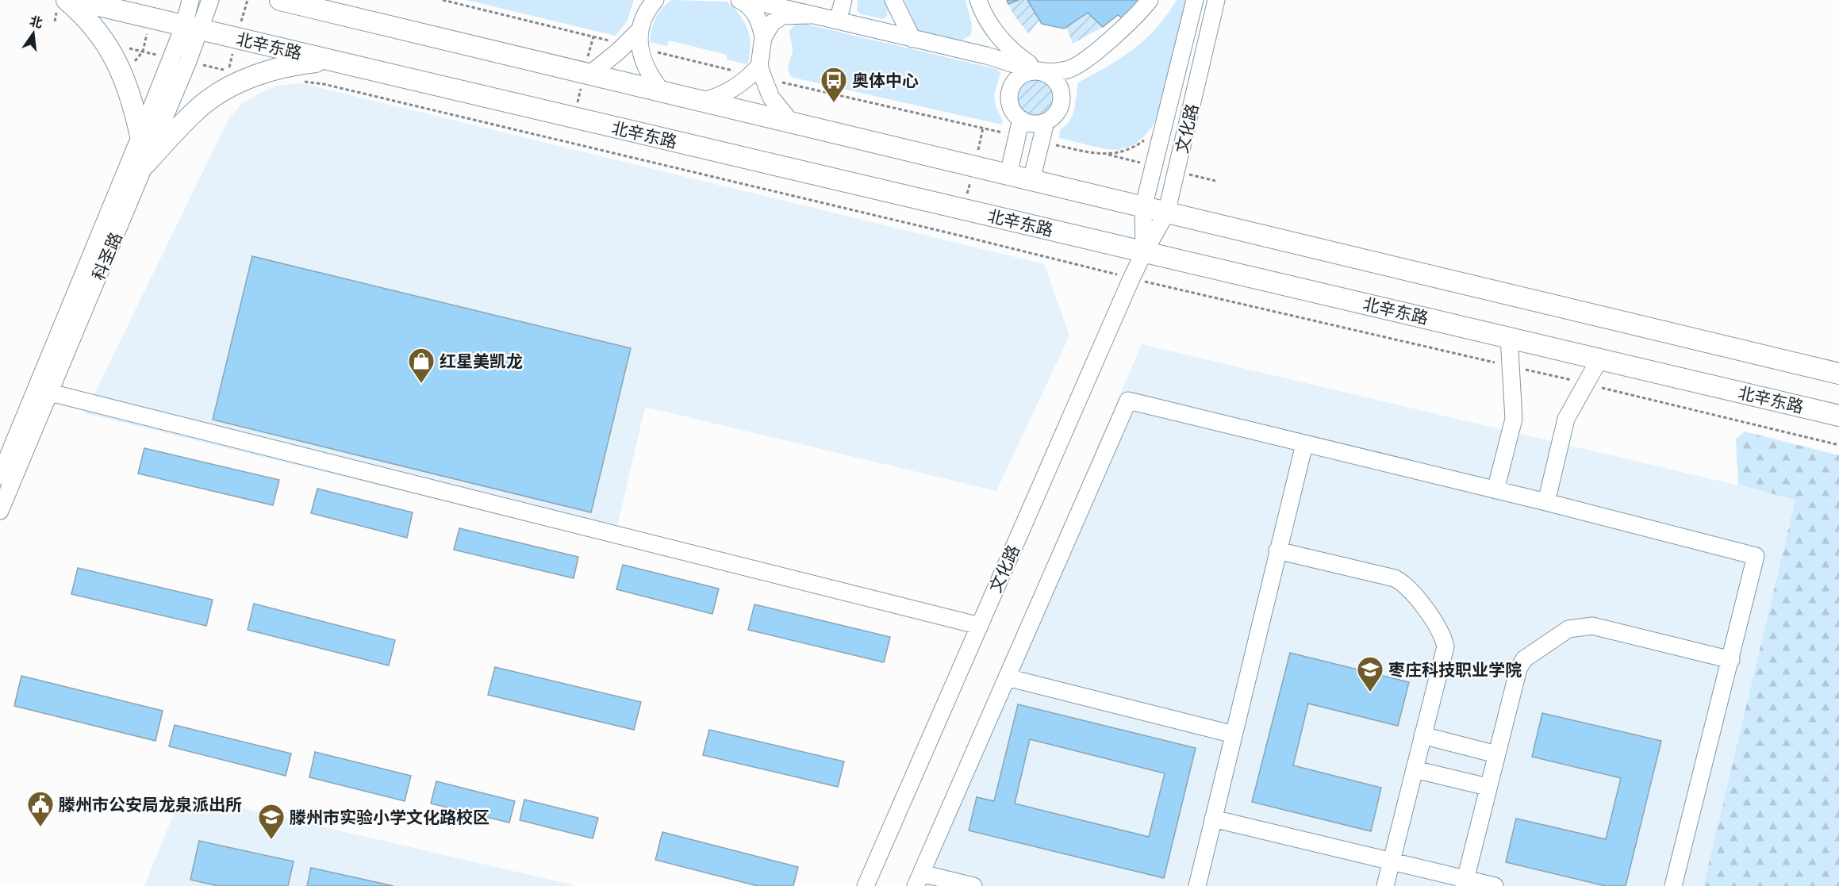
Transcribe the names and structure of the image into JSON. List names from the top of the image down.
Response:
{
  "streets": {
    "main road": ["北辛东路"],
    "street": ["文化路", "科圣路"]
  },
  "crossings": [
    ["北辛东路", "文化路"],
    ["北辛东路", "科圣路"]
  ],
  "places": {
    "bus stop": ["奥体中心"],
    "shop": ["红星美凯龙"],
    "school or university": ["枣庄科技职业学院", "滕州市实验小学文化路校区"],
    "public building": ["滕州市公安局龙泉派出所"]
  },
  "north": "top"
}
